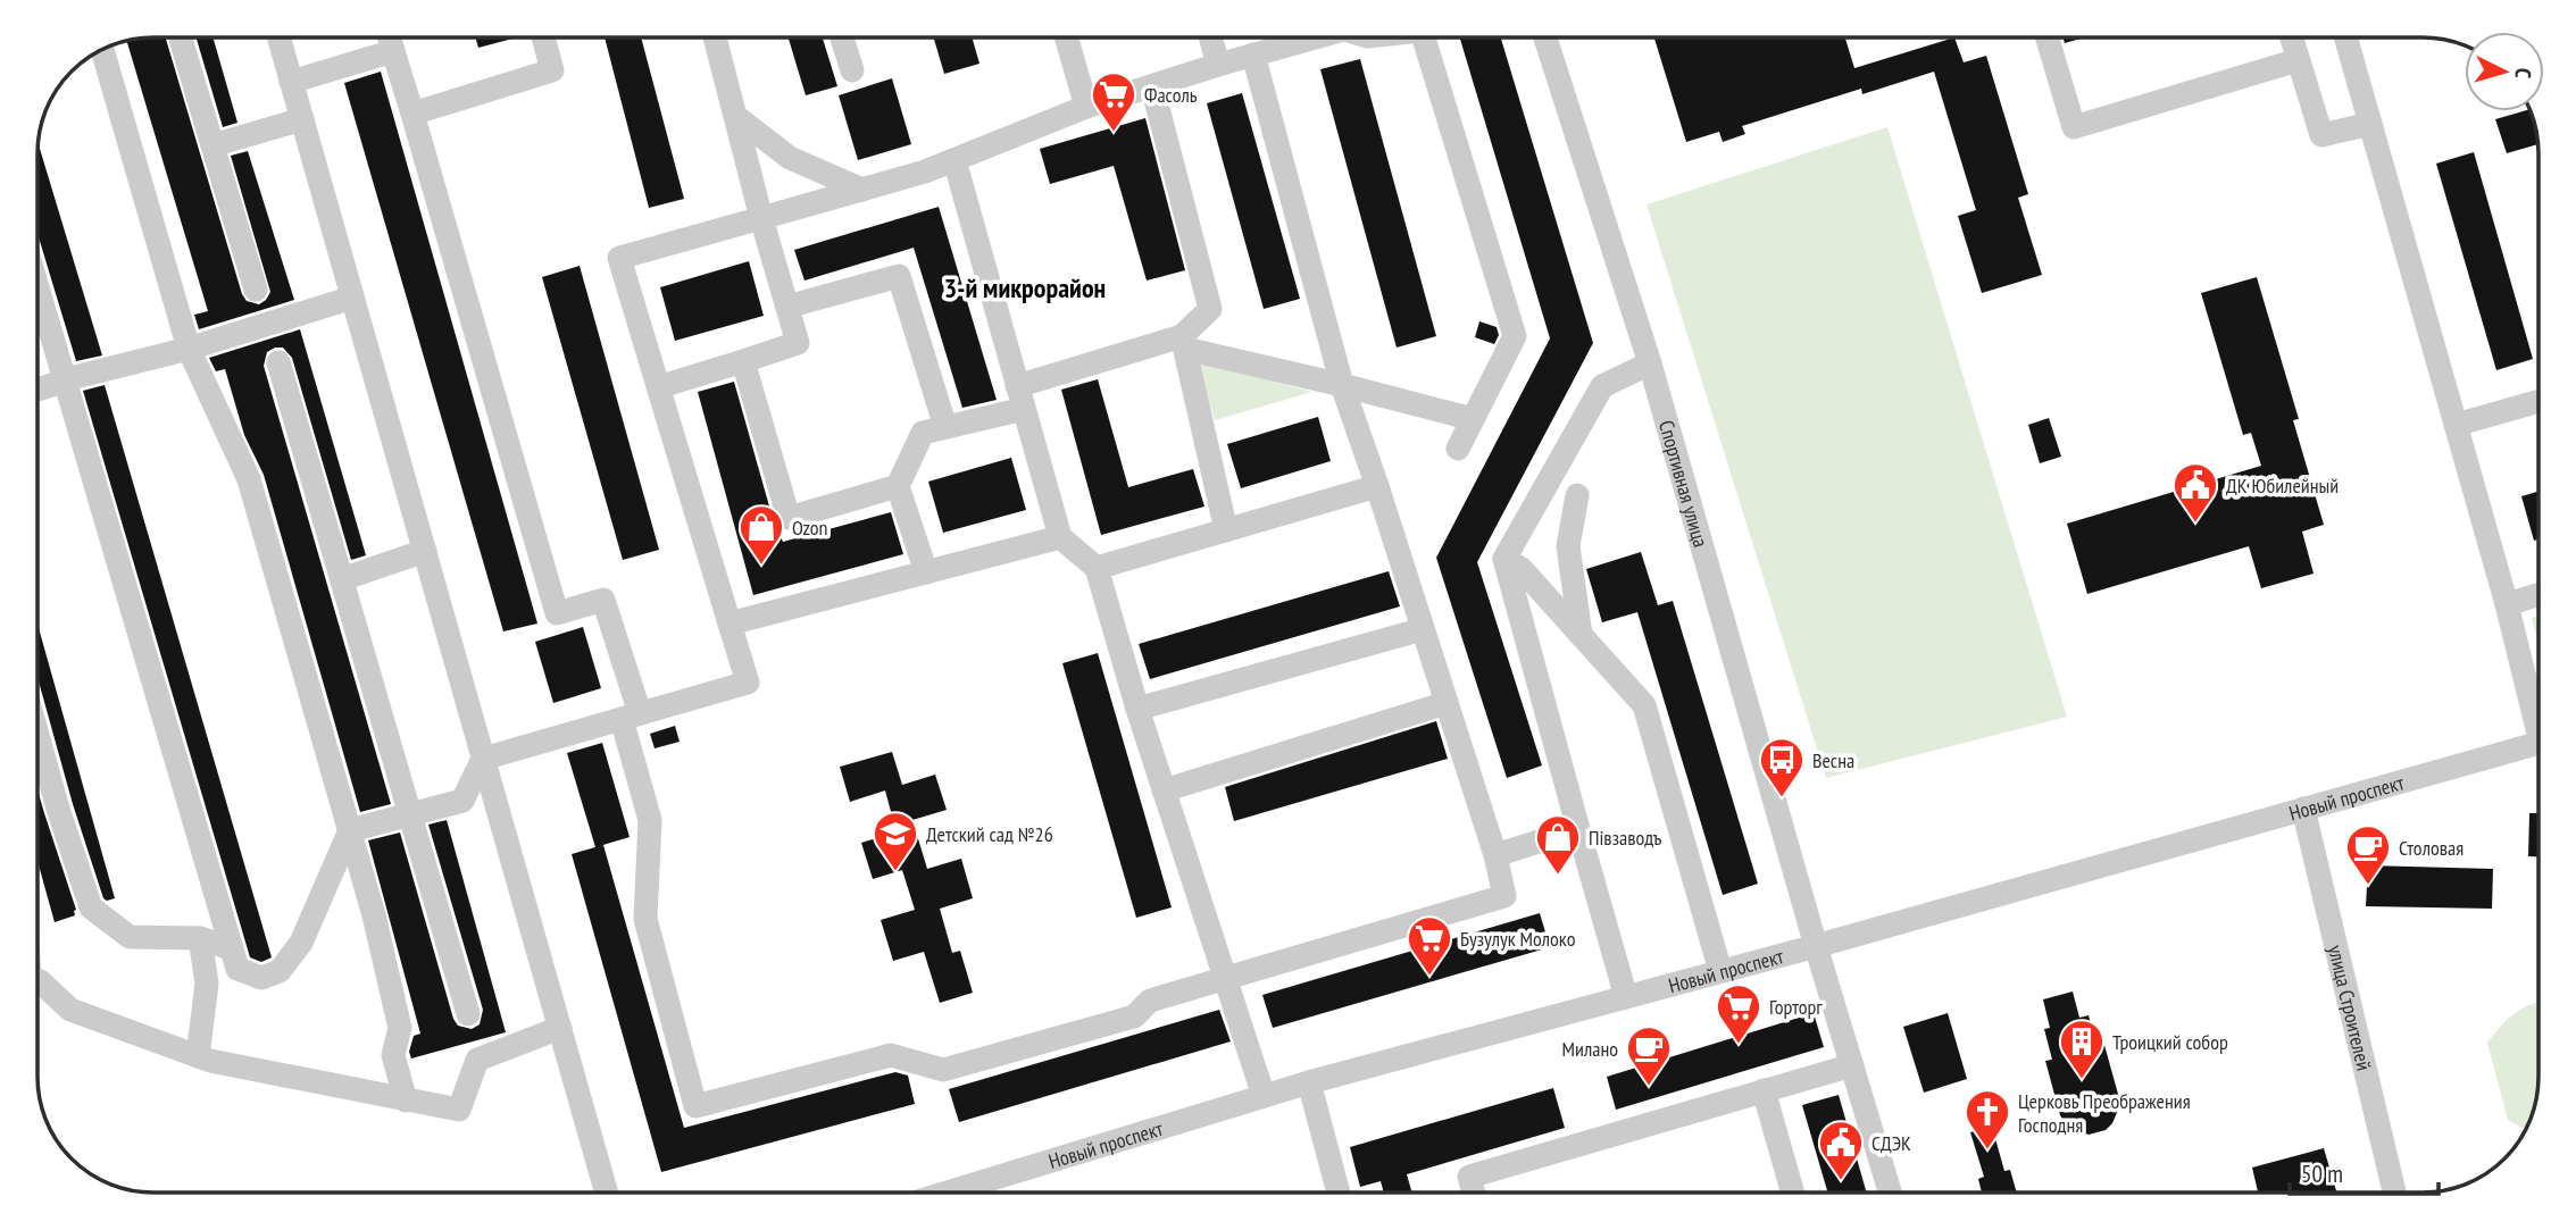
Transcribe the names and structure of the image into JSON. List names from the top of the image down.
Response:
{
  "streets": {
    "street": ["Спортивная улица", "Новый проспект", "улица Строителей"]
  },
  "crossings": [
    ["Спортивная улица", "Новый проспект"],
    ["Новый проспект", "улица Строителей"]
  ],
  "districts": ["3-й микрорайон"],
  "places": {
    "supermarket": ["Фасоль", "Бузулук Молоко", "Горторг"],
    "public building": ["ДК Юбилейный", "СДЭК"],
    "shop": ["Ozon", "Півзаводъ"],
    "bus stop": ["Весна"],
    "school or university": ["Детский сад №26"],
    "cafe": ["Столовая", "Милано"],
    "building": ["Троицкий собор"],
    "church": ["Церковь Преображения Господня"]
  },
  "scale_bar": "50 m",
  "north": "right"
}
